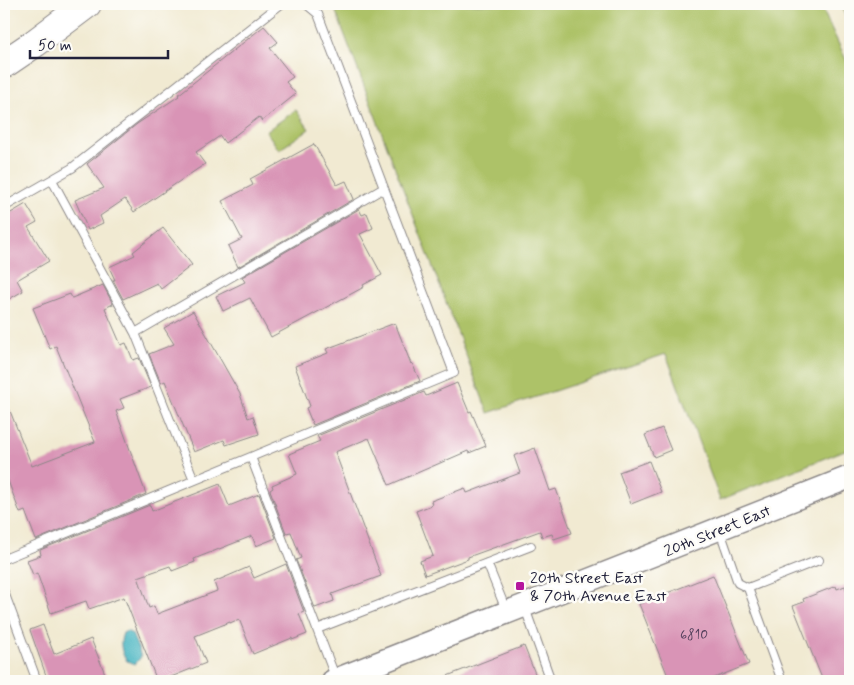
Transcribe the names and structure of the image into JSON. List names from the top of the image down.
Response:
{
  "streets": {
    "main road": ["20th Street East"]
  },
  "places": {
    "transit": ["20th Street East & 70th Avenue East"]
  },
  "house_numbers": ["6810"],
  "scale_bar": "50 m"
}
